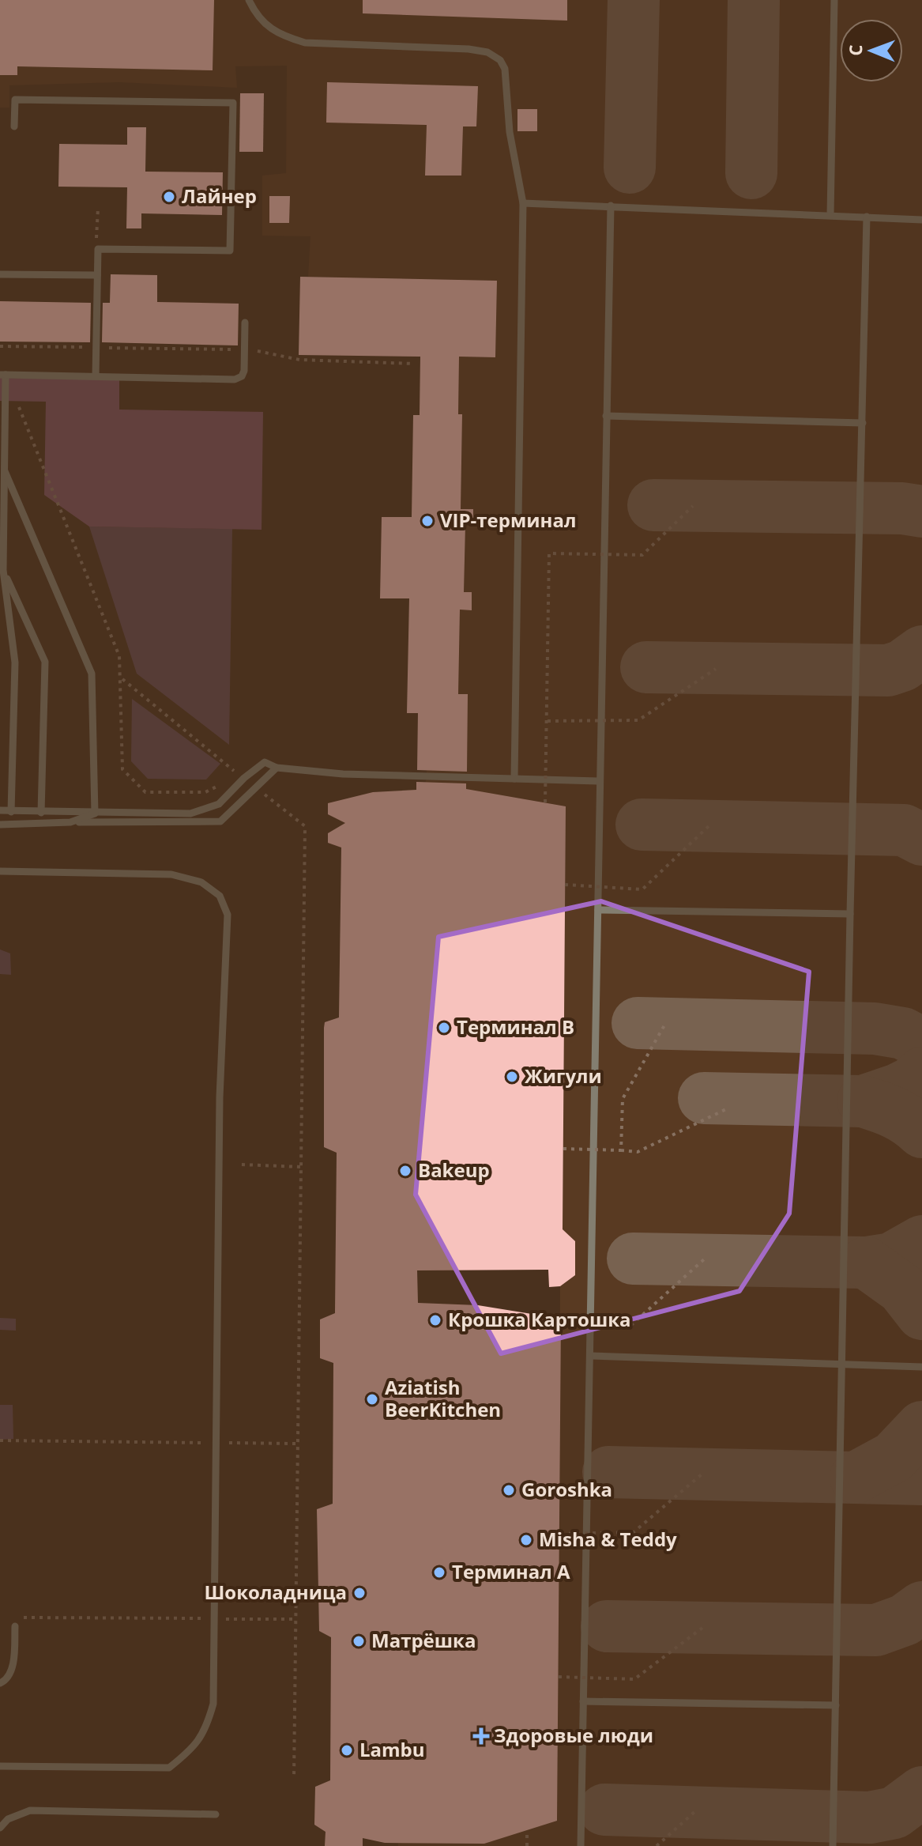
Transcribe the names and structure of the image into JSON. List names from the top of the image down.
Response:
{
  "places": {
    "other": [
      "Лайнер",
      "VIP-терминал",
      "Терминал B",
      "Жигули",
      "Bakeup",
      "Крошка Картошка",
      "Aziatish BeerKitchen",
      "Goroshka",
      "Misha & Teddy",
      "Терминал А",
      "Шоколадница",
      "Матрёшка",
      "Lambu"
    ],
    "health": ["Здоровые люди"]
  },
  "north": "left"
}
